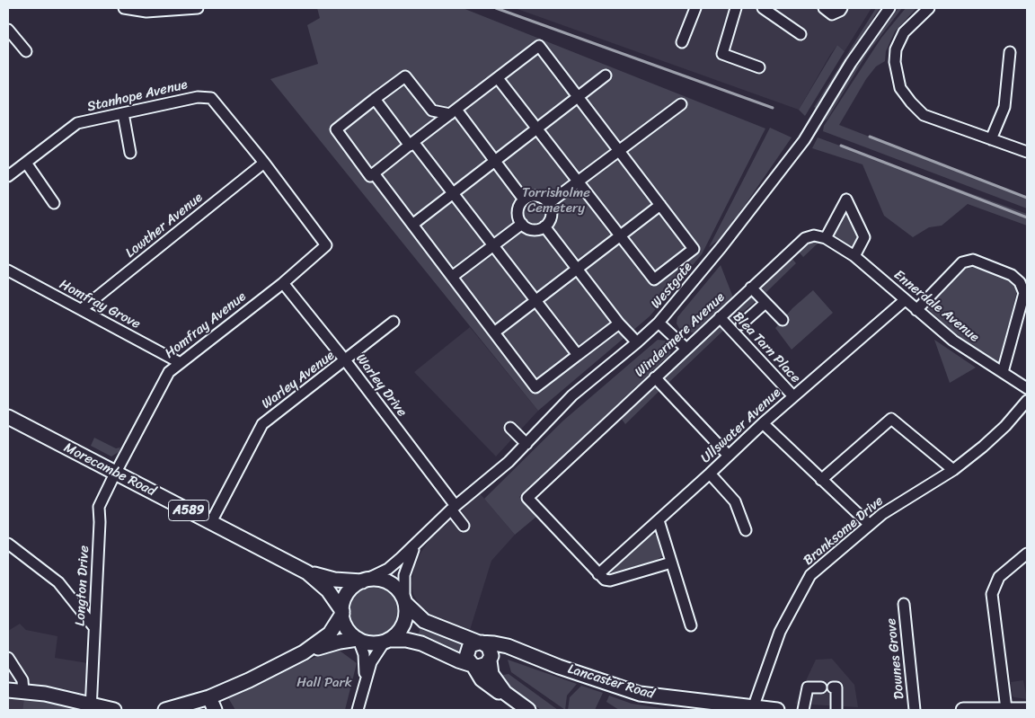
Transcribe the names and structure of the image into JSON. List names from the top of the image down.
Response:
{
  "streets": {
    "main road": ["Morecambe Road", "A589", "Lancaster Road"],
    "street": [
      "Stanhope Avenue",
      "Lowther Avenue",
      "Westgate",
      "Homfray Grove",
      "Ennerdale Avenue",
      "Homfray Avenue",
      "Windermere Avenue",
      "Blea Tarn Place",
      "Warley Avenue",
      "Warley Drive",
      "Ullswater Avenue",
      "Branksome Drive",
      "Longton Drive",
      "Downes Grove"
    ]
  },
  "crossings": [
    ["Stanhope Avenue", "Lowther Avenue"],
    ["Stanhope Avenue", "Homfray Avenue"],
    ["Lowther Avenue", "Homfray Grove"],
    ["Westgate", "Warley Drive"],
    ["Westgate", "Morecambe Road"],
    ["Westgate", "A589"],
    ["Westgate", "Lancaster Road"],
    ["Homfray Grove", "Homfray Avenue"],
    ["Ennerdale Avenue", "Windermere Avenue"],
    ["Ennerdale Avenue", "Ullswater Avenue"],
    ["Homfray Avenue", "Warley Drive"],
    ["Homfray Avenue", "Morecambe Road"],
    ["Homfray Avenue", "Longton Drive"],
    ["Windermere Avenue", "Blea Tarn Place"],
    ["Windermere Avenue", "Ullswater Avenue"],
    ["Blea Tarn Place", "Ullswater Avenue"],
    ["Warley Avenue", "Warley Drive"],
    ["Warley Avenue", "Morecambe Road"],
    ["Morecambe Road", "A589"],
    ["Morecambe Road", "Longton Drive"],
    ["Morecambe Road", "Lancaster Road"],
    ["A589", "Lancaster Road"],
    ["Branksome Drive", "Lancaster Road"]
  ],
  "parks": ["Torrisholme Cemetery", "Hall Park"]
}
